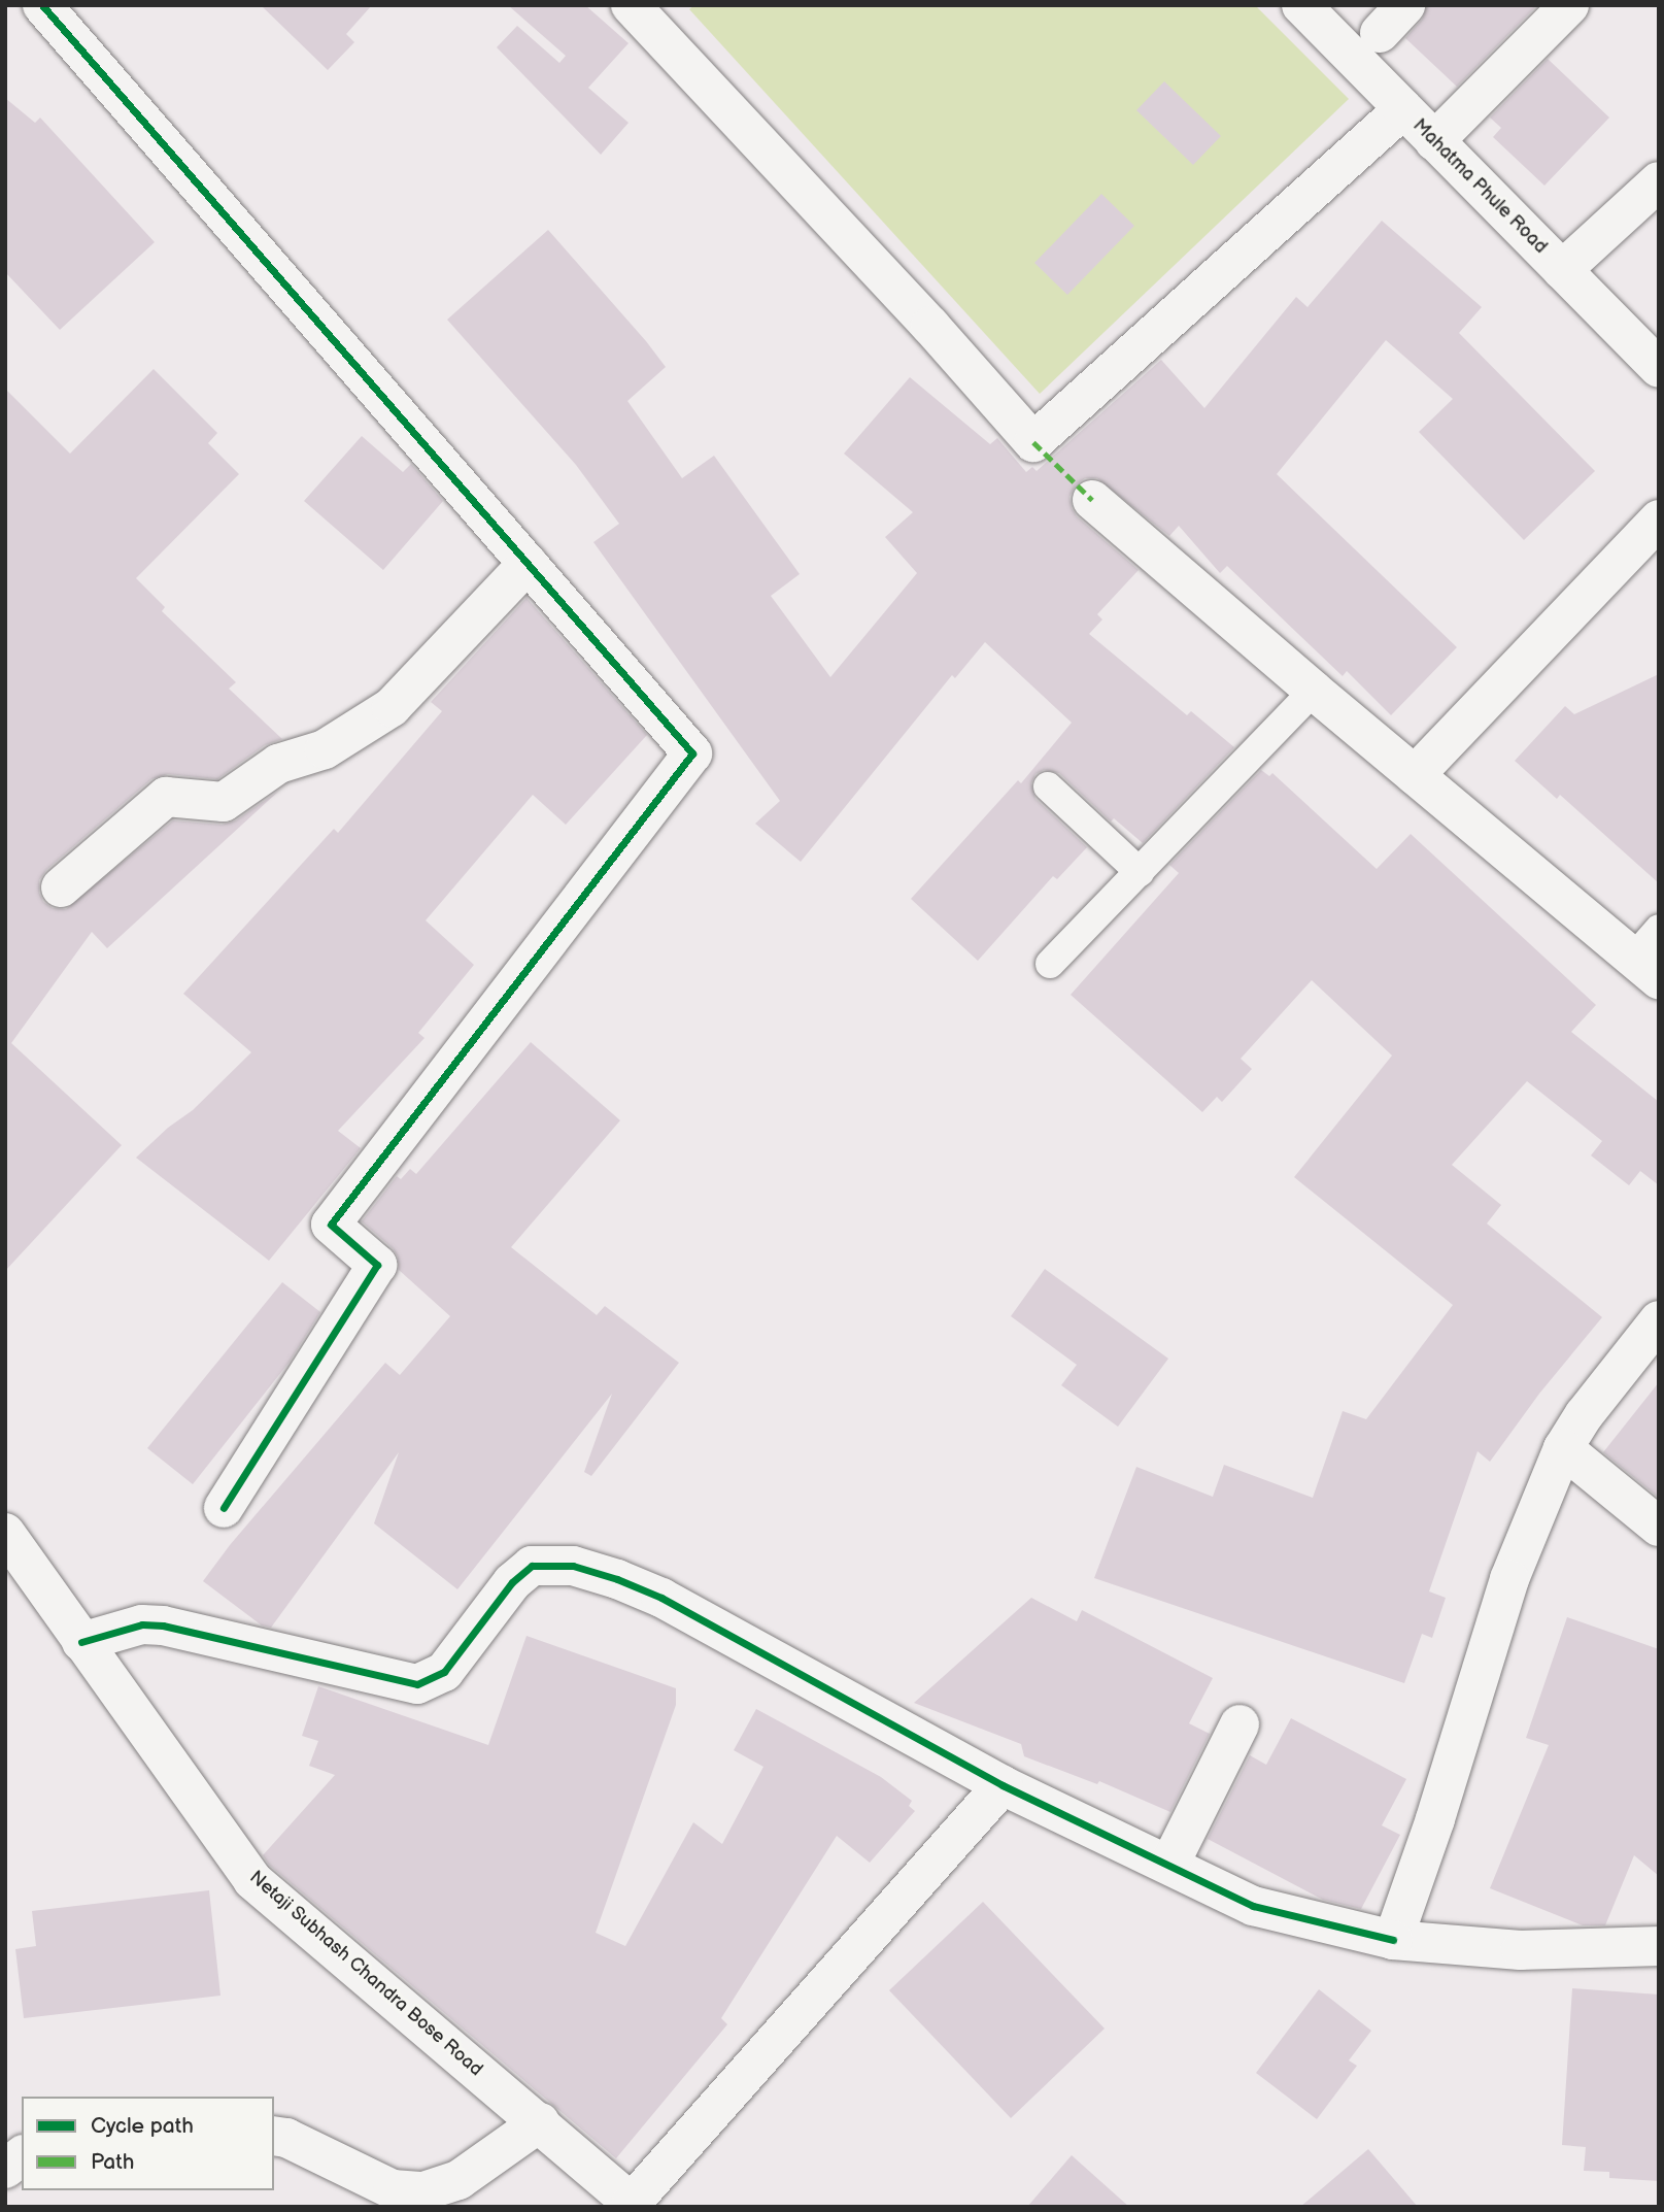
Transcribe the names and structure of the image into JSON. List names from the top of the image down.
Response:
{
  "streets": {
    "street": ["Mahatma Phule Road", "Netaji Subhash Chandra Bose Road"]
  },
  "legend": ["Cycle path", "Path"]
}
